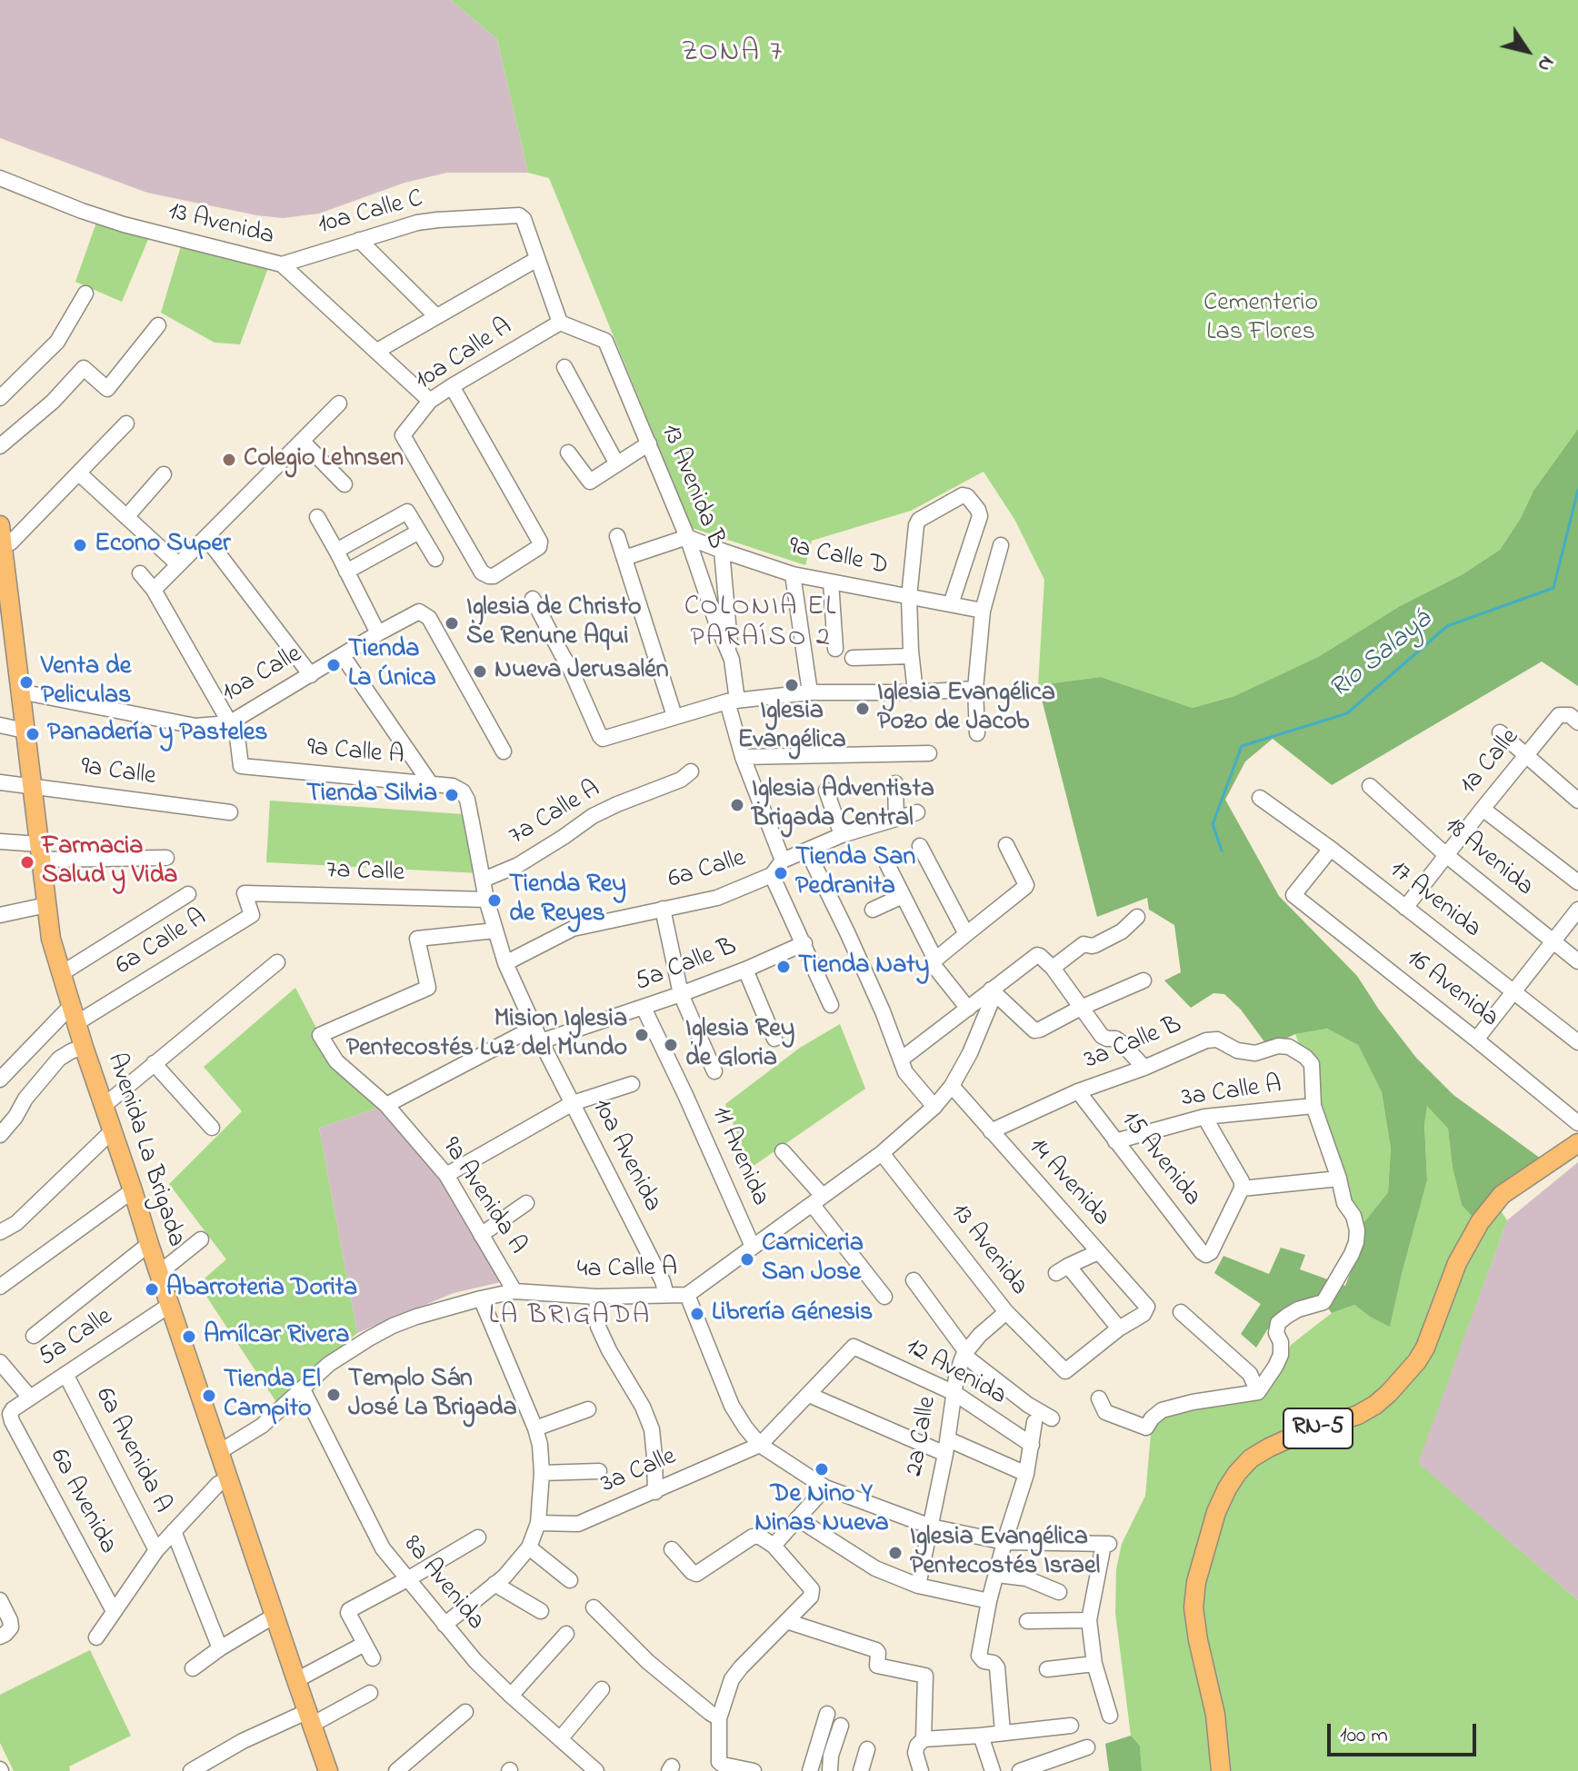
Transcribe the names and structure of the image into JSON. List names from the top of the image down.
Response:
{
  "streets": {
    "main road": ["Avenida La Brigada", "RN-5"],
    "street": [
      "10a Calle C",
      "13 Avenida",
      "10a Calle A",
      "13 Avenida B",
      "9a Calle D",
      "10a Calle",
      "9a Calle A",
      "1a Calle",
      "9a Calle",
      "7a Calle A",
      "18 Avenida",
      "6a Calle",
      "7a Calle",
      "17 Avenida",
      "6a Calle A",
      "5a Calle B",
      "16 Avenida",
      "3a Calle B",
      "3a Calle A",
      "10a Avenida",
      "11 Avenida",
      "15 Avenida",
      "14 Avenida",
      "9a Avenida A",
      "4a Calle A",
      "5a Calle",
      "12 Avenida",
      "2a Calle",
      "6a Avenida A",
      "3a Calle",
      "6a Avenida",
      "8a Avenida"
    ]
  },
  "crossings": [
    ["10a Calle C", "13 Avenida"],
    ["13 Avenida", "10a Calle A"],
    ["13 Avenida", "14 Avenida"],
    ["13 Avenida", "4a Calle A"],
    ["13 Avenida", "2a Calle"],
    ["10a Calle A", "13 Avenida B"],
    ["13 Avenida B", "9a Calle D"],
    ["13 Avenida B", "6a Calle"],
    ["10a Calle", "9a Calle A"],
    ["10a Calle", "Avenida La Brigada"],
    ["9a Calle A", "10a Avenida"],
    ["1a Calle", "18 Avenida"],
    ["1a Calle", "17 Avenida"],
    ["9a Calle", "Avenida La Brigada"],
    ["7a Calle A", "10a Avenida"],
    ["6a Calle", "10a Avenida"],
    ["7a Calle", "6a Calle A"],
    ["7a Calle", "10a Avenida"],
    ["17 Avenida", "16 Avenida"],
    ["6a Calle A", "Avenida La Brigada"],
    ["5a Calle B", "10a Avenida"],
    ["5a Calle B", "11 Avenida"],
    ["3a Calle B", "3a Calle A"],
    ["3a Calle B", "15 Avenida"],
    ["3a Calle B", "14 Avenida"],
    ["3a Calle A", "15 Avenida"],
    ["Avenida La Brigada", "4a Calle A"],
    ["Avenida La Brigada", "5a Calle"],
    ["10a Avenida", "9a Avenida A"],
    ["10a Avenida", "4a Calle A"],
    ["11 Avenida", "4a Calle A"],
    ["14 Avenida", "4a Calle A"],
    ["9a Avenida A", "4a Calle A"],
    ["4a Calle A", "8a Avenida"],
    ["5a Calle", "6a Avenida A"],
    ["5a Calle", "6a Avenida"],
    ["12 Avenida", "2a Calle"],
    ["12 Avenida", "3a Calle"]
  ],
  "districts": ["ZONA 7", "COLONIA EL PARAÍSO 2", "LA BRIGADA"],
  "water": ["Río Salayá"],
  "parks": ["Cementerio Las Flores"],
  "places": [
    "Colegio Lehnsen",
    "Econo Super",
    "Iglesia de Christo Se Renune Aqui",
    "Tienda La Única",
    "Nueva Jerusalén",
    "Venta de Peliculas",
    "Iglesia Evangélica",
    "Iglesia Evangélica Pozo de Jacob",
    "Panadería y Pasteles",
    "Tienda Silvia",
    "Iglesia Adventista Brigada Central",
    "Farmacia Salud y Vida",
    "Tienda San Pedranita",
    "Tienda Rey de Reyes",
    "Tienda Naty",
    "Mision Iglesia Pentecostés Luz del Mundo",
    "Iglesia Rey de Gloria",
    "Carniceria San Jose",
    "Abarroteria Dorita",
    "Librería Génesis",
    "Amílcar Rivera",
    "Templo Sán José La Brigada",
    "Tienda El Campito",
    "De Nino Y Ninas Nueva",
    "Iglesia Evangélica Pentecostés Israel"
  ],
  "scale_bar": "100 m",
  "north": "bottom right"
}
